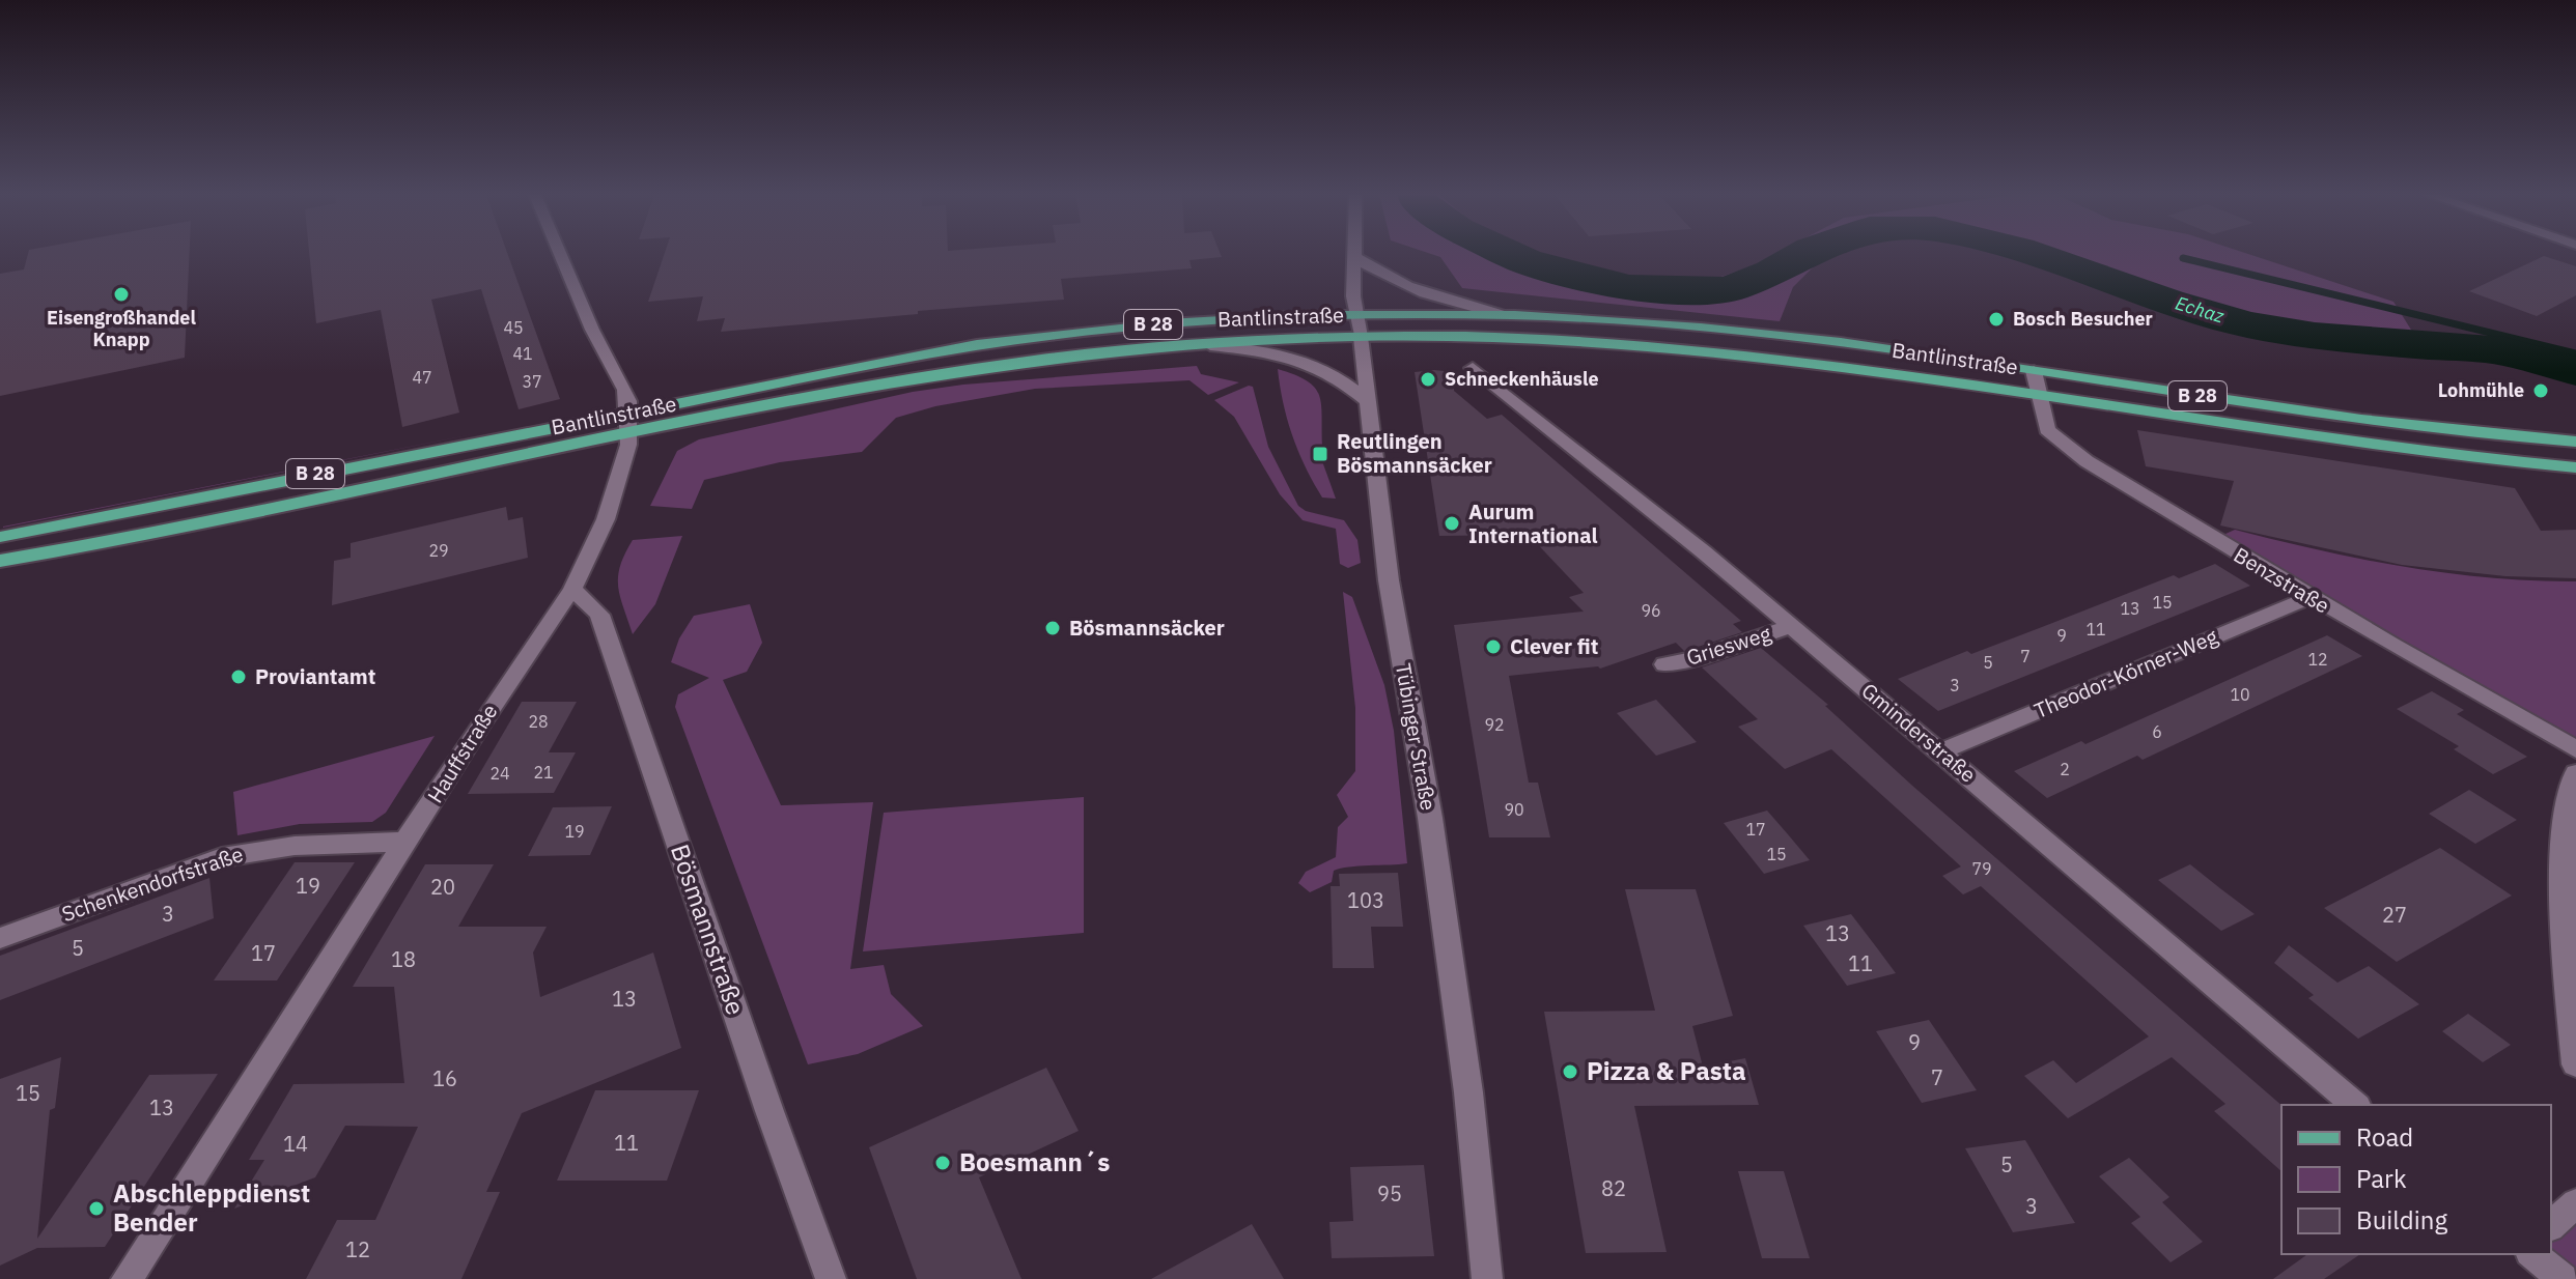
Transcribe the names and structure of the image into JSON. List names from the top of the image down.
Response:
{
  "streets": {
    "main road": ["Bantlinstraße", "B 28"],
    "street": [
      "Benzstraße",
      "Griesweg",
      "Theodor-Körner-Weg",
      "Gminderstraße",
      "Tübinger Straße",
      "Hauffstraße",
      "Schenkendorfstraße",
      "Bösmannstraße"
    ]
  },
  "crossings": [
    ["Bantlinstraße", "Benzstraße"],
    ["Bantlinstraße", "Tübinger Straße"],
    ["Bantlinstraße", "Hauffstraße"],
    ["Benzstraße", "Theodor-Körner-Weg"],
    ["Griesweg", "Gminderstraße"],
    ["Theodor-Körner-Weg", "Gminderstraße"],
    ["Hauffstraße", "Schenkendorfstraße"],
    ["Hauffstraße", "Bösmannstraße"]
  ],
  "water": ["Echaz"],
  "places": {
    "other": [
      "Eisengroßhandel Knapp",
      "Bosch Besucher",
      "Schneckenhäusle",
      "Lohmühle",
      "Aurum International",
      "Bösmannsäcker",
      "Clever fit",
      "Proviantamt",
      "Pizza & Pasta",
      "Boesmann´s",
      "Abschleppdienst Bender"
    ],
    "transit": ["Reutlingen Bösmannsäcker"]
  },
  "house_numbers": [
    "45",
    "41",
    "47",
    "37",
    "29",
    "15",
    "13",
    "96",
    "11",
    "9",
    "7",
    "12",
    "5",
    "3",
    "10",
    "28",
    "92",
    "6",
    "2",
    "21",
    "24",
    "90",
    "17",
    "19",
    "15",
    "79",
    "19",
    "20",
    "103",
    "3",
    "27",
    "13",
    "5",
    "17",
    "18",
    "11",
    "13",
    "9",
    "7",
    "16",
    "15",
    "13",
    "11",
    "14",
    "5",
    "82",
    "95",
    "3",
    "12"
  ],
  "legend": ["Road", "Park", "Building"]
}
